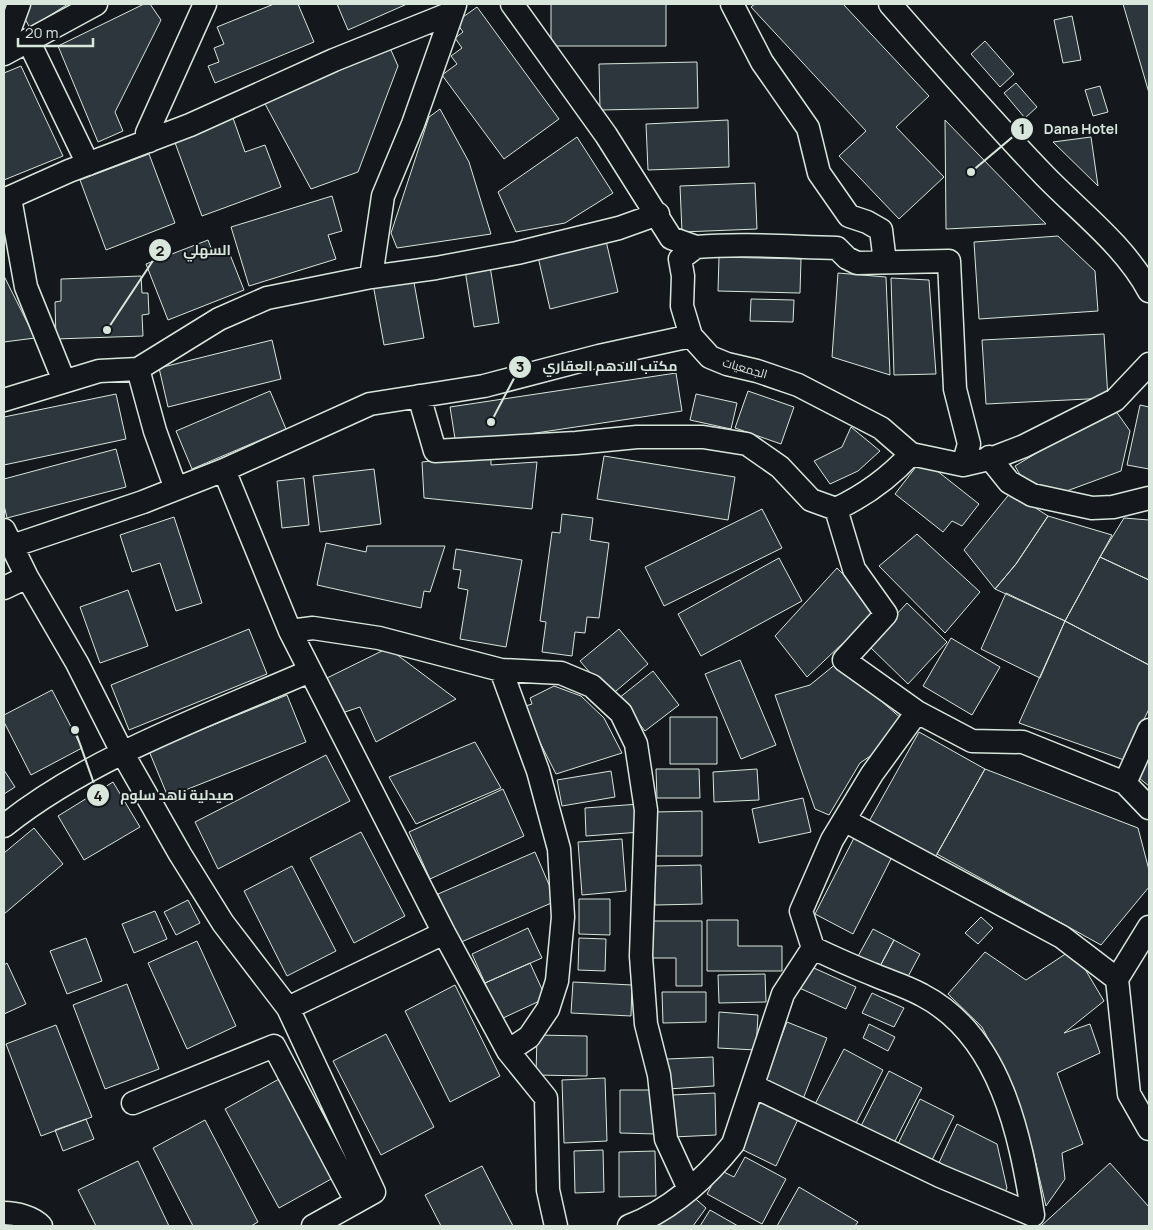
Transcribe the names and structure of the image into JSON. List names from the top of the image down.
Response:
{
  "streets": {
    "street": ["الجمعيات"]
  },
  "places": [
    "Dana Hotel",
    "السهلي",
    "مكتب الادهم العقاري",
    "صيدلية ناهد سلوم"
  ],
  "scale_bar": "20 m"
}
